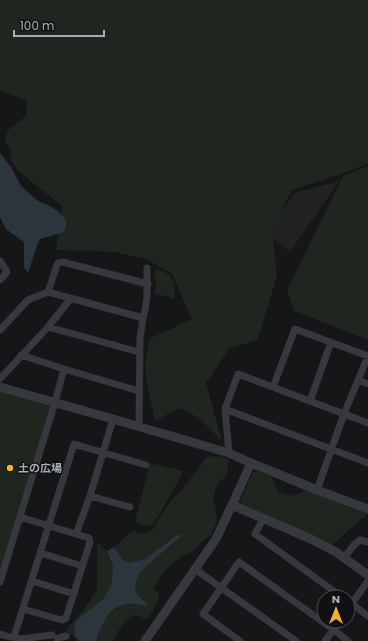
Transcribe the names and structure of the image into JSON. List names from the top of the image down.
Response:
{
  "places": ["土の広場"],
  "scale_bar": "100 m",
  "north": "top"
}
